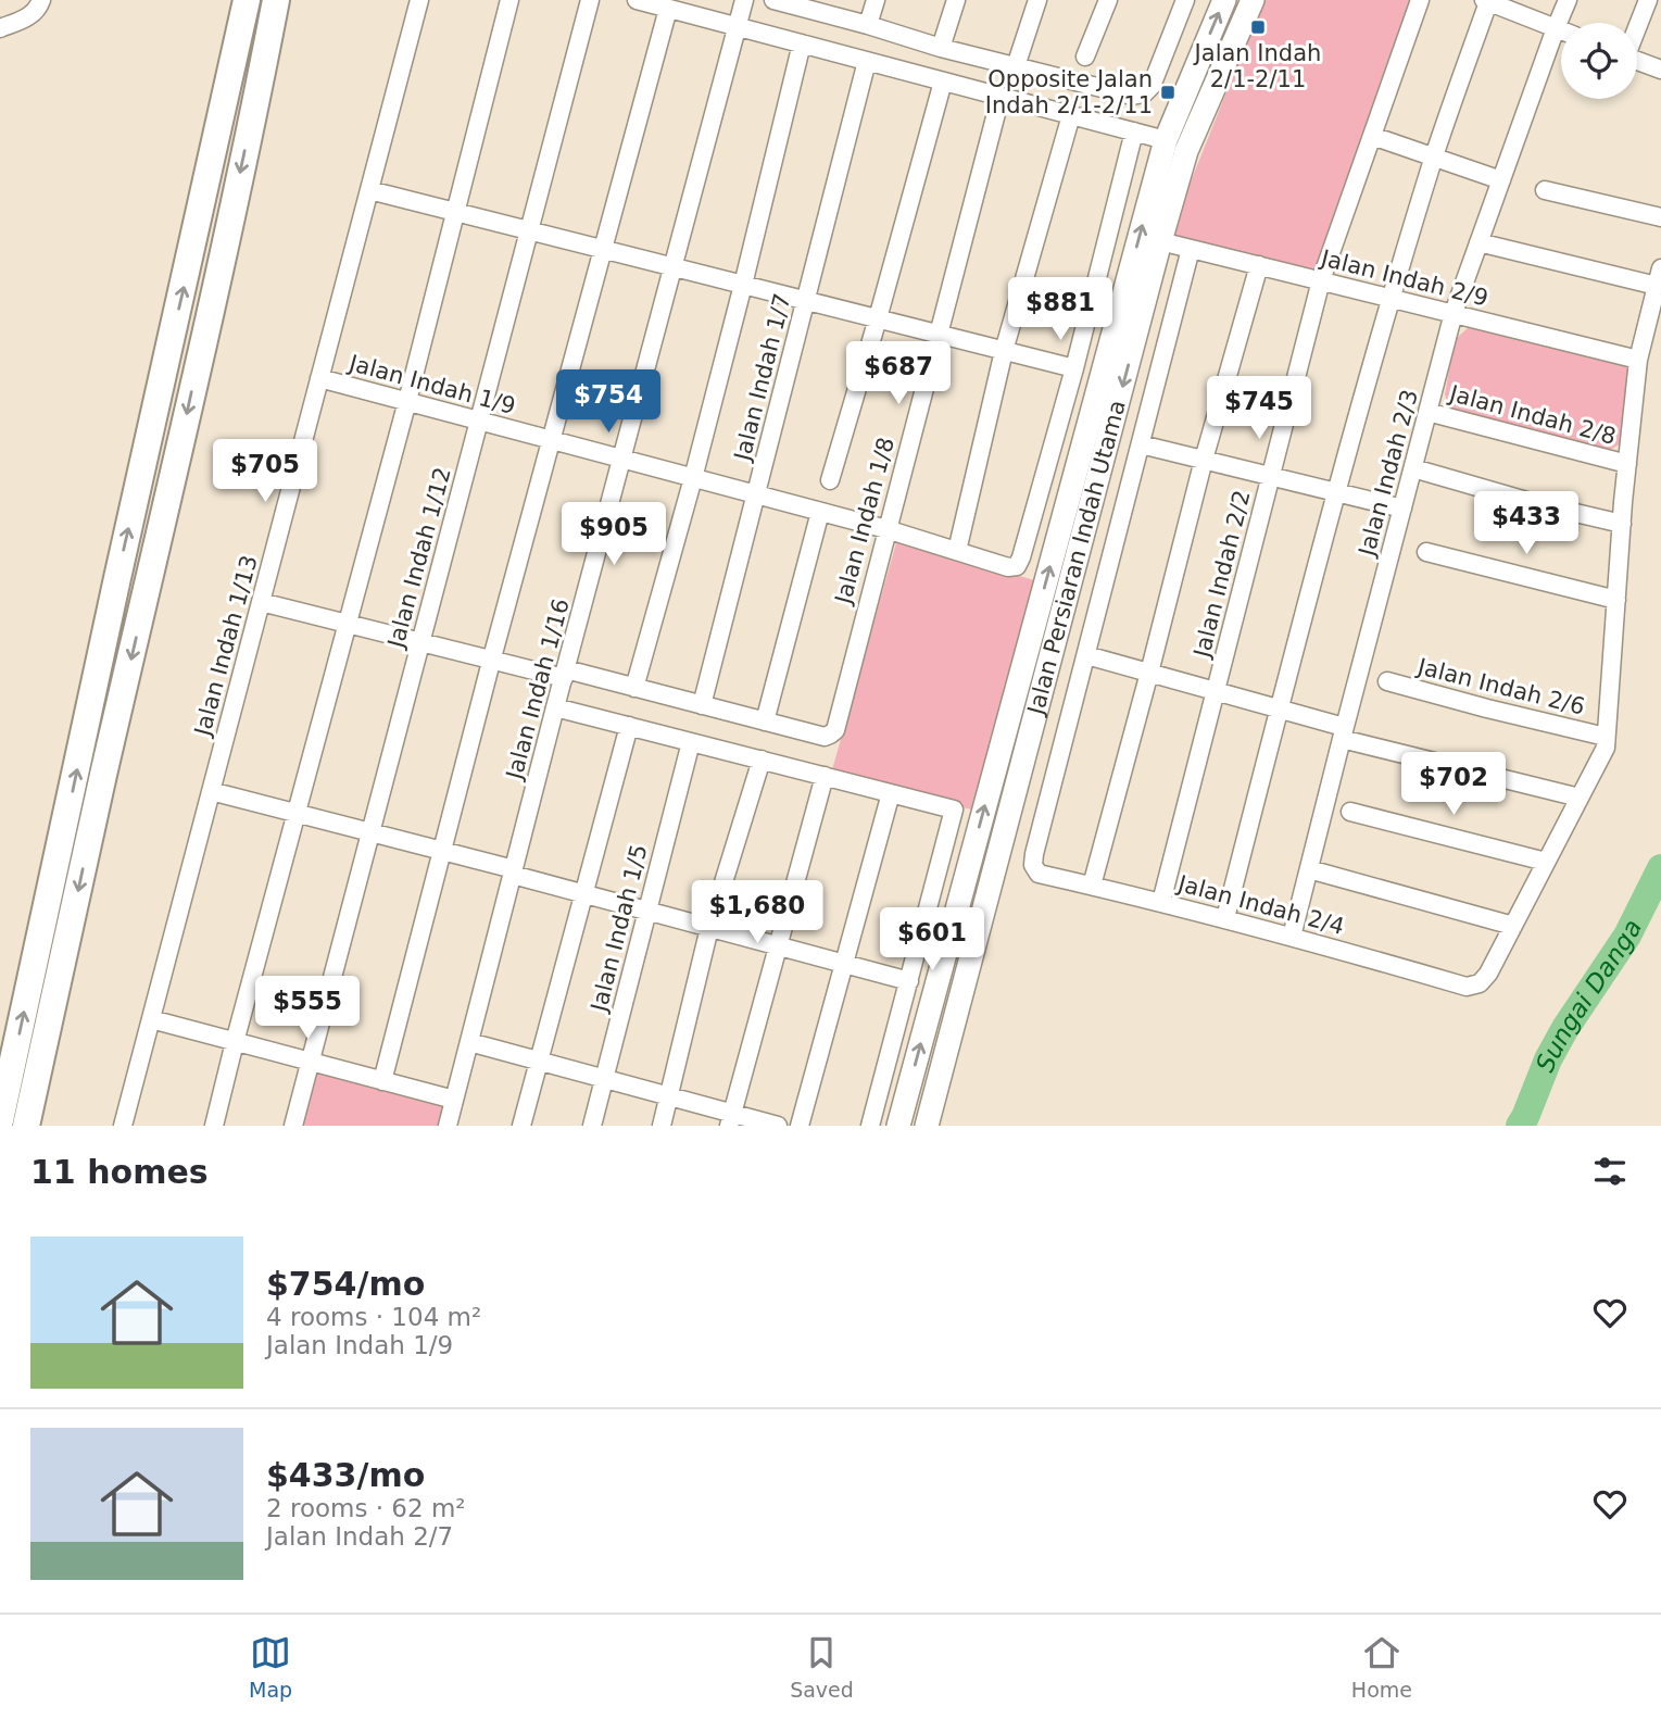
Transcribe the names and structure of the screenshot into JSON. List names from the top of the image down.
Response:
{
  "streets": {
    "main road": ["Jalan Persiaran Indah Utama"],
    "street": [
      "Jalan Indah 2/9",
      "Jalan Indah 1/7",
      "Jalan Indah 1/9",
      "Jalan Indah 2/8",
      "Jalan Indah 2/3",
      "Jalan Indah 1/8",
      "Jalan Indah 1/12",
      "Jalan Indah 2/2",
      "Jalan Indah 1/13",
      "Jalan Indah 2/6",
      "Jalan Indah 1/16",
      "Jalan Indah 2/4",
      "Jalan Indah 1/5"
    ]
  },
  "crossings": [
    ["Jalan Indah 2/9", "Jalan Indah 2/3"],
    ["Jalan Indah 2/9", "Jalan Persiaran Indah Utama"],
    ["Jalan Indah 2/9", "Jalan Indah 2/2"],
    ["Jalan Indah 1/7", "Jalan Indah 1/9"],
    ["Jalan Indah 1/9", "Jalan Indah 1/8"],
    ["Jalan Indah 1/9", "Jalan Indah 1/12"],
    ["Jalan Indah 1/9", "Jalan Indah 1/13"],
    ["Jalan Indah 1/9", "Jalan Indah 1/16"],
    ["Jalan Indah 2/8", "Jalan Indah 2/3"],
    ["Jalan Indah 2/3", "Jalan Indah 2/4"],
    ["Jalan Indah 2/2", "Jalan Indah 2/4"]
  ],
  "water": ["Sungai Danga"],
  "places": {
    "transit": ["Jalan Indah 2/1-2/11", "Opposite Jalan Indah 2/1-2/11"]
  },
  "page": {
    "price": [
      "$881",
      "$687",
      "$754",
      "$745",
      "$705",
      "$433",
      "$905",
      "$702",
      "$1,680",
      "$601",
      "$555"
    ],
    "heading": "11 homes",
    "list": [
      {
        "name": "$754/mo",
        "note": "4 rooms · 104 m² · Jalan Indah 1/9"
      },
      {
        "name": "$433/mo",
        "note": "2 rooms · 62 m² · Jalan Indah 2/7"
      }
    ],
    "tabs": ["Map", "Saved", "Home"]
  }
}
